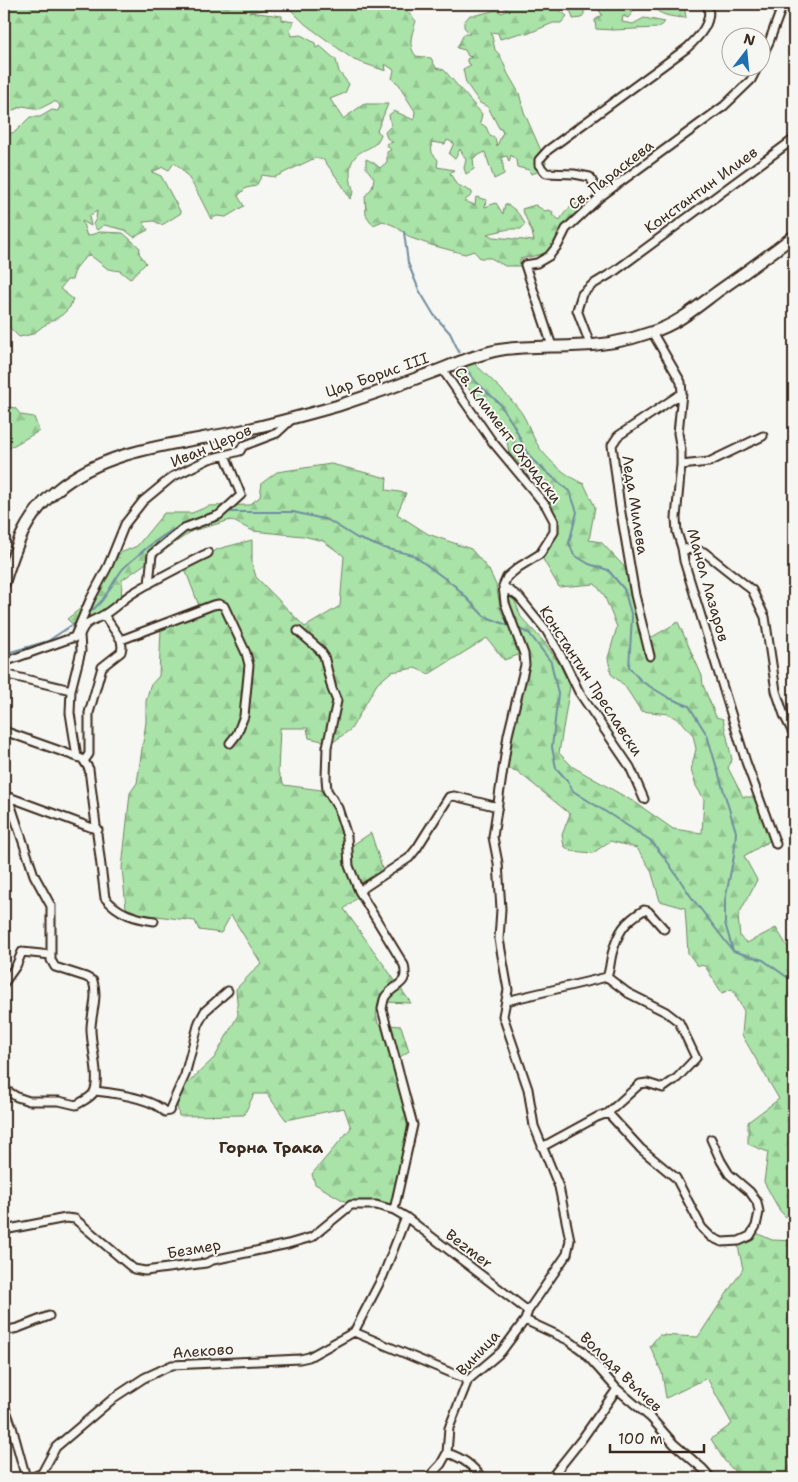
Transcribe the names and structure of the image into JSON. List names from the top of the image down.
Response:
{
  "streets": {
    "street": [
      "Св. Параскева",
      "Константин Илиев",
      "Цар Борис III",
      "Св. Климент Охридски",
      "Иван Церов",
      "Леда Милева",
      "Манол Лазаров",
      "Константин Преславски",
      "Безмер",
      "Bezmer",
      "Алеково",
      "Виница",
      "Володя Вълчев"
    ]
  },
  "crossings": [
    ["Св. Параскева", "Цар Борис III"],
    ["Константин Илиев", "Цар Борис III"],
    ["Цар Борис III", "Св. Климент Охридски"],
    ["Цар Борис III", "Иван Церов"],
    ["Цар Борис III", "Манол Лазаров"],
    ["Св. Климент Охридски", "Константин Преславски"],
    ["Леда Милева", "Манол Лазаров"],
    ["Безмер", "Bezmer"],
    ["Bezmer", "Виница"],
    ["Виница", "Володя Вълчев"]
  ],
  "districts": ["Горна Трака"],
  "scale_bar": "100 m",
  "north": "top"
}
